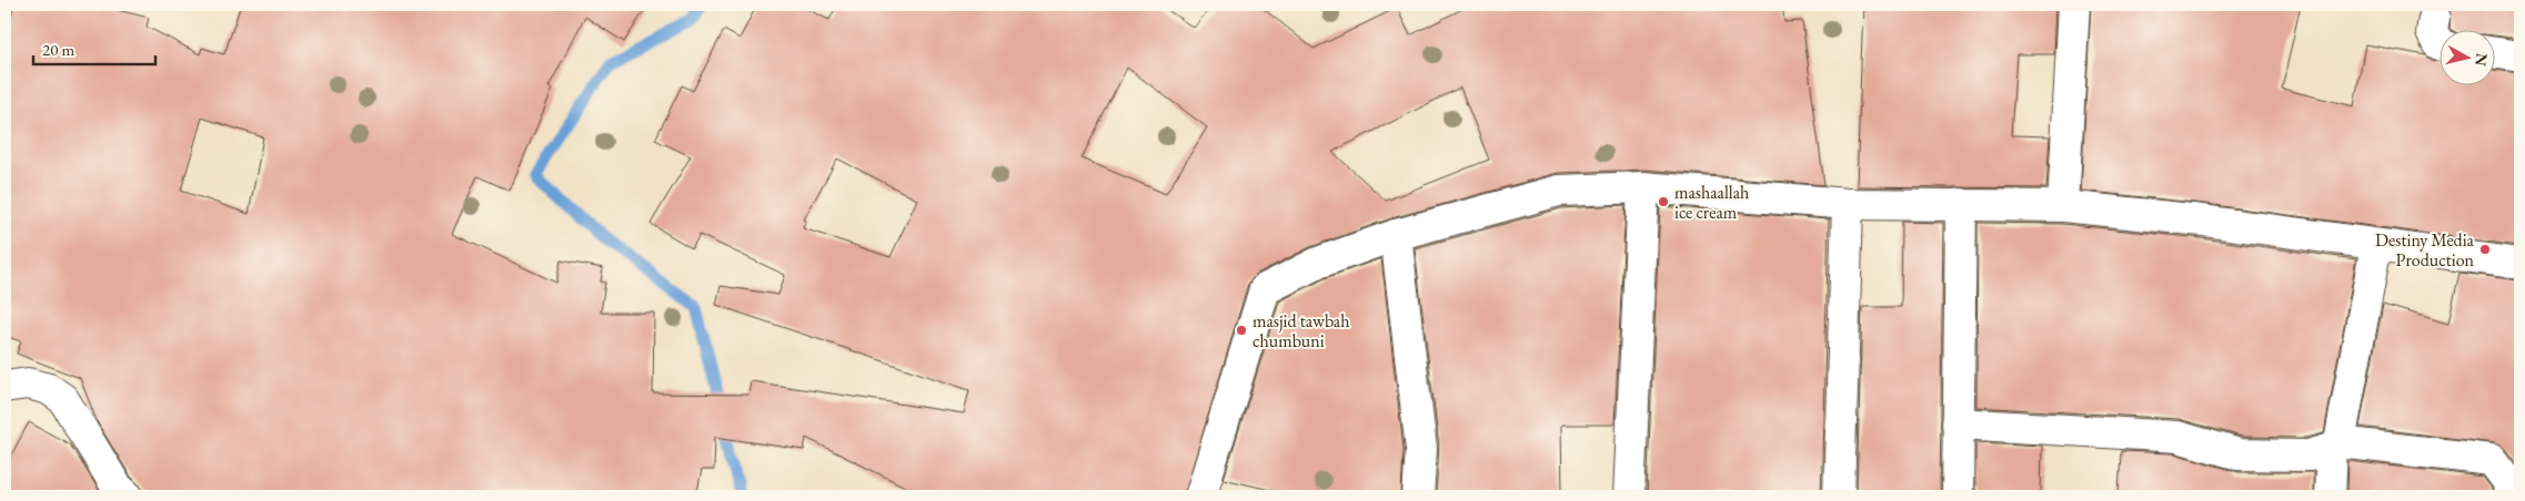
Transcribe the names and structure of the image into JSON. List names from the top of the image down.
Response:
{
  "places": ["mashaallah ice cream", "Destiny Media Production", "masjid tawbah chumbuni"],
  "scale_bar": "20 m",
  "north": "right"
}
